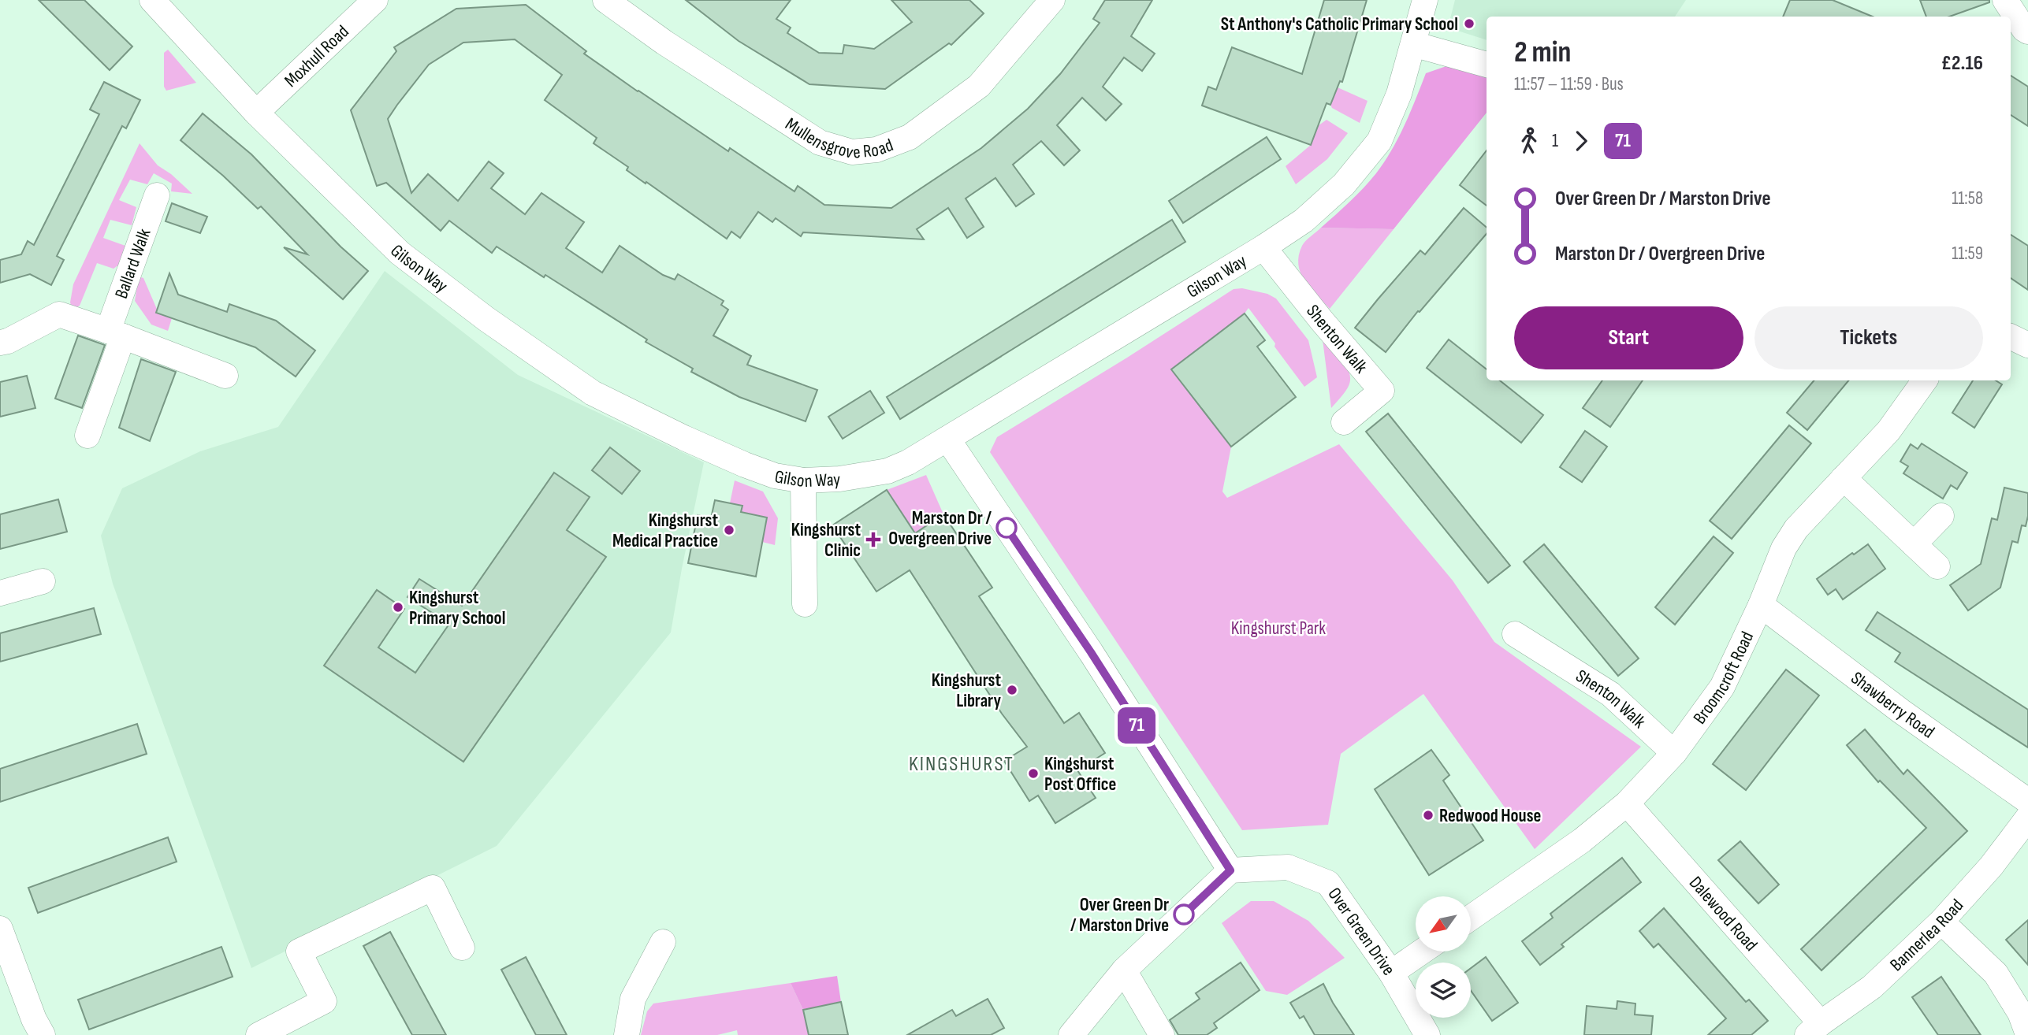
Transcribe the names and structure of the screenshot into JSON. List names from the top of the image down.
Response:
{
  "streets": {
    "street": [
      "Moxhull Road",
      "Mullensgrove Road",
      "Ballard Walk",
      "Gilson Way",
      "Shenton Walk",
      "Broomcroft Road",
      "Shawberry Road",
      "Dalewood Road",
      "Over Green Drive",
      "Bannerlea Road"
    ]
  },
  "crossings": [
    ["Moxhull Road", "Gilson Way"],
    ["Gilson Way", "Shenton Walk"],
    ["Shenton Walk", "Broomcroft Road"],
    ["Broomcroft Road", "Shawberry Road"],
    ["Broomcroft Road", "Dalewood Road"],
    ["Dalewood Road", "Bannerlea Road"]
  ],
  "districts": ["KINGSHURST"],
  "parks": ["Kingshurst Park"],
  "places": {
    "other": [
      "St Anthony's Catholic Primary School",
      "Marston Dr / Overgreen Drive",
      "Kingshurst Medical Practice",
      "Kingshurst Primary School",
      "Kingshurst Library",
      "Kingshurst Post Office",
      "Redwood House",
      "Over Green Dr / Marston Drive"
    ],
    "health": ["Kingshurst Clinic"]
  },
  "lines": ["bus line 71"],
  "north": "bottom left",
  "page": {
    "on_map": "71",
    "heading": ["2 min", "11:57 – 11:59 · Bus", "£2.16"],
    "legs": ["1", "71"],
    "list": [
      {
        "name": "Over Green Dr / Marston Drive",
        "value": "11:58"
      },
      {
        "name": "Marston Dr / Overgreen Drive",
        "value": "11:59"
      }
    ],
    "buttons": ["Start", "Tickets"]
  }
}
